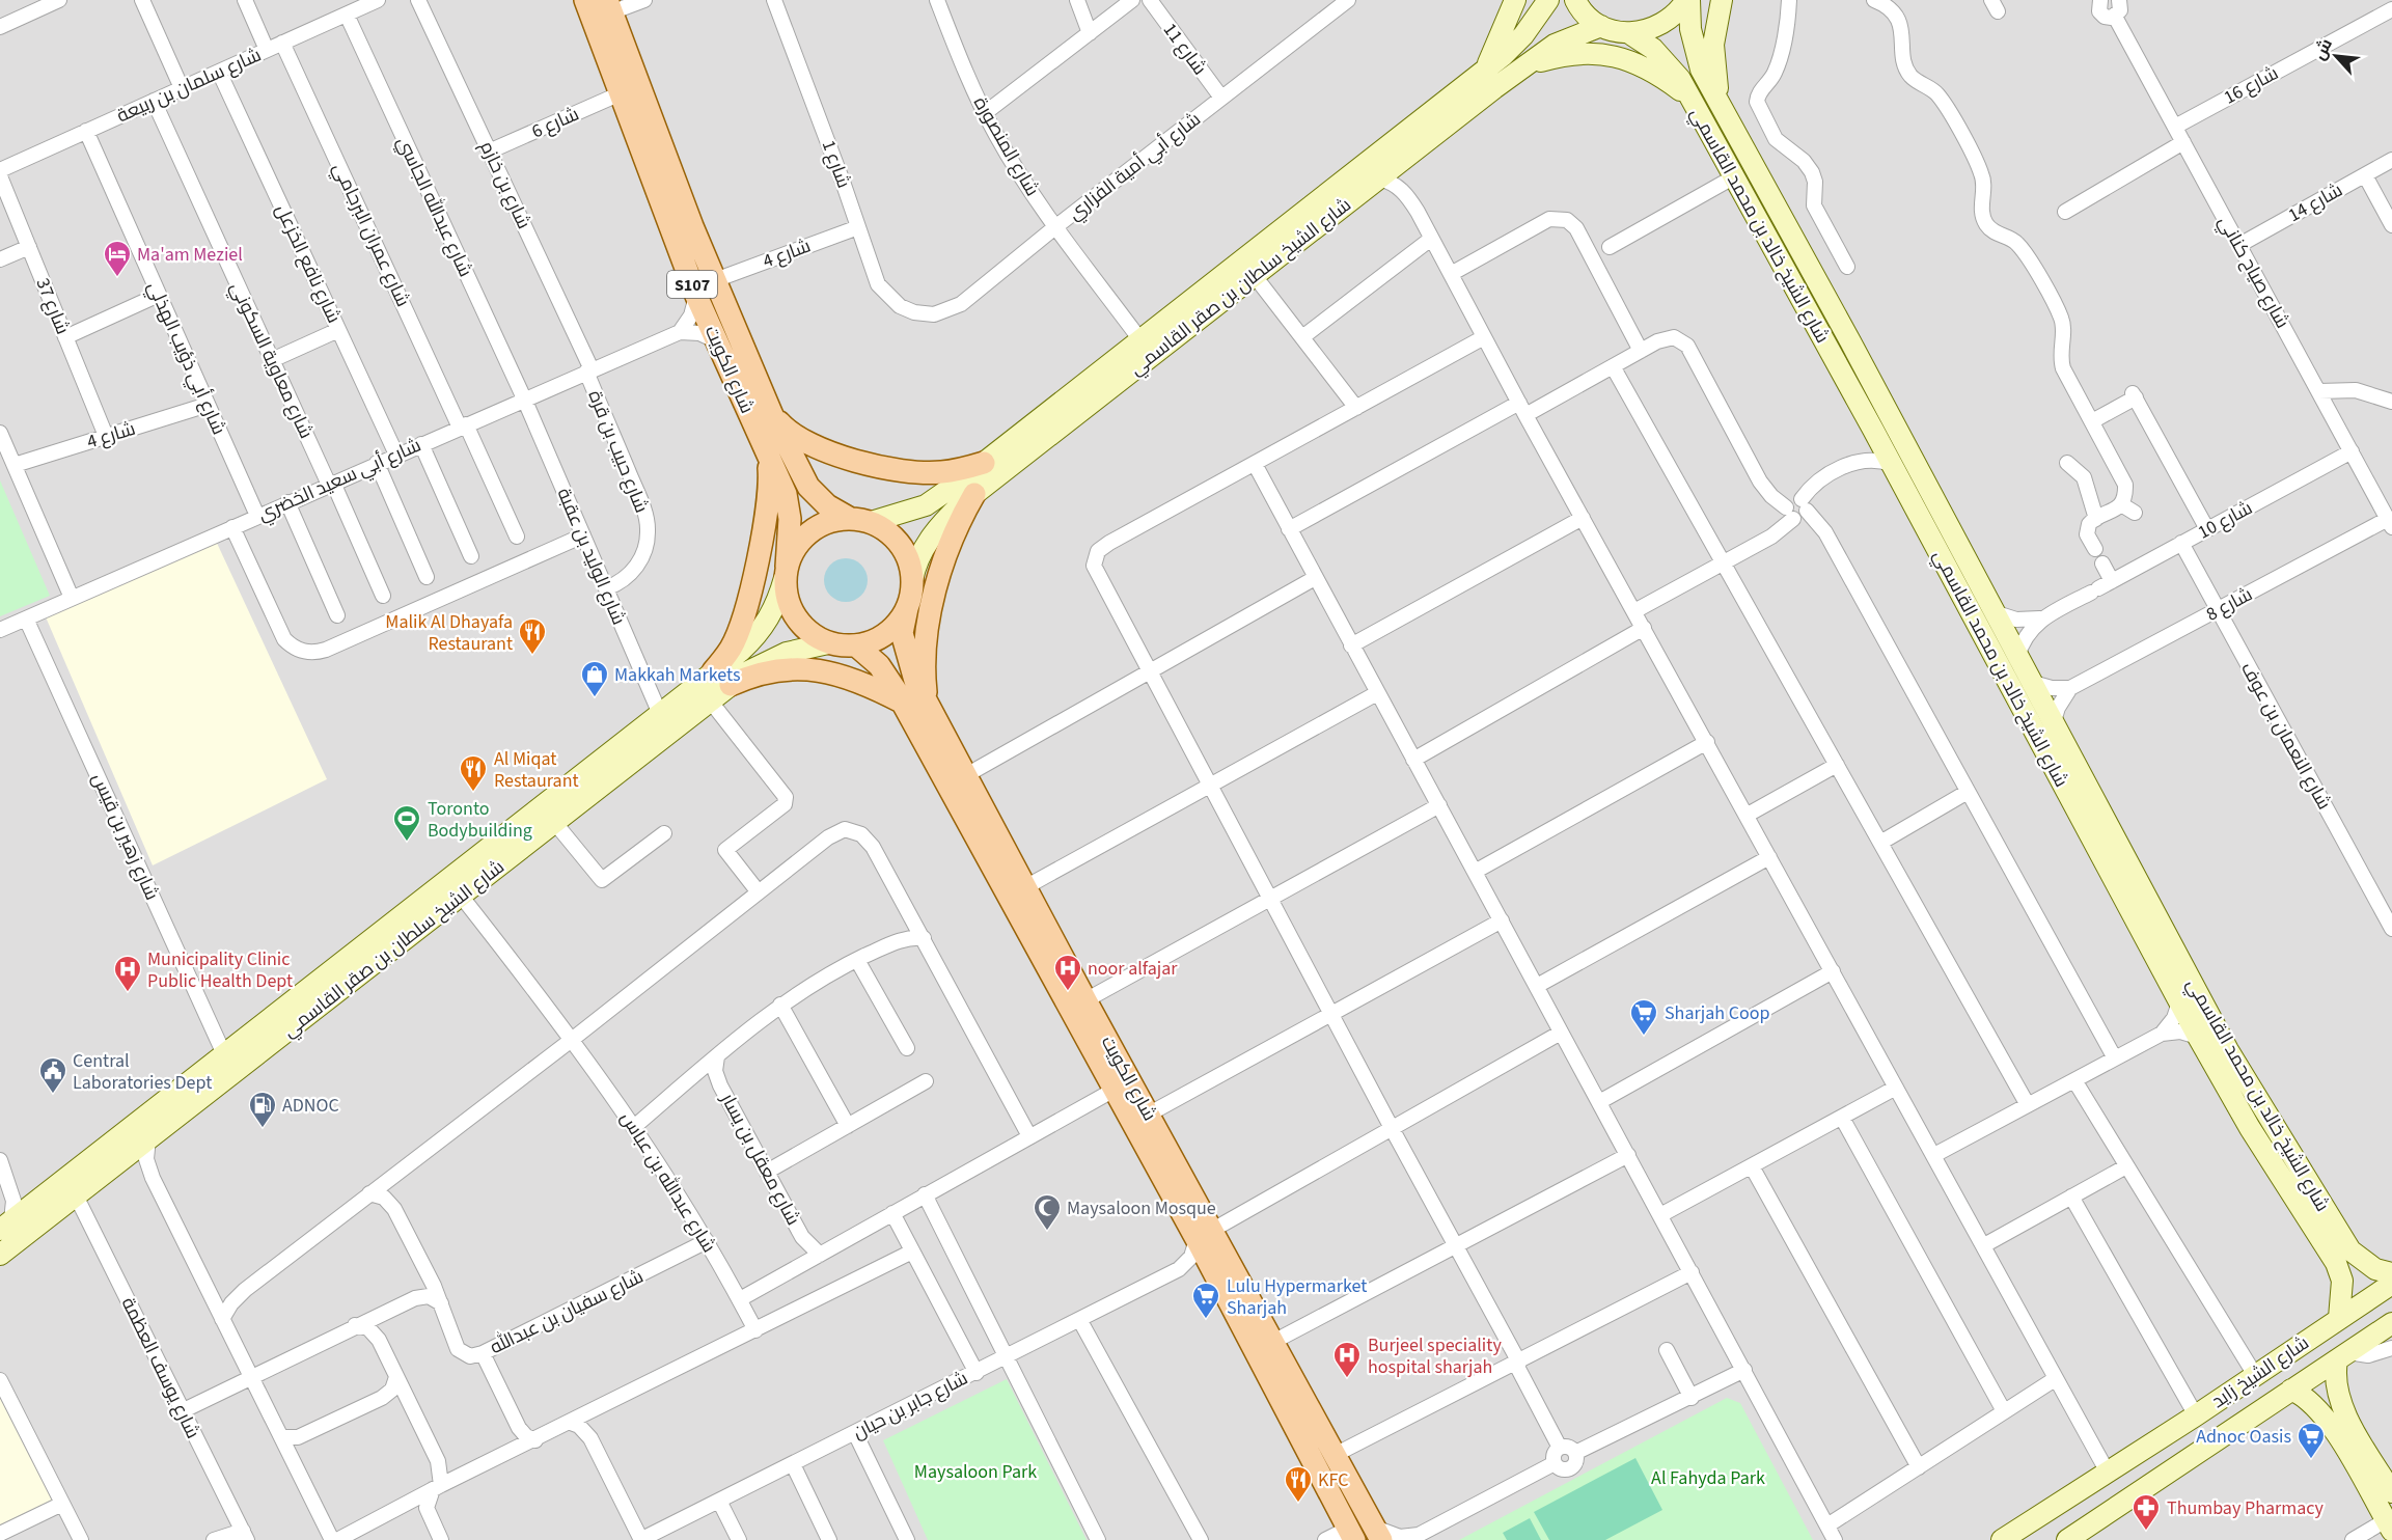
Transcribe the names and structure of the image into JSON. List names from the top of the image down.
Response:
{
  "streets": {
    "main road": [
      "شارع الشيخ خالد بن محمد القاسمي",
      "S107",
      "شارع الشيخ سلطان بن صقر القاسمي",
      "شارع الكويت",
      "شارع الشيخ زايد"
    ],
    "street": [
      "شارع 11",
      "شارع سلمان بن ربيعة",
      "شارع 16",
      "شارع 6",
      "شارع المنصورة",
      "شارع 1",
      "شارع أبي أمية الفزاري",
      "شارع بن خازم",
      "شارع 14",
      "شارع عبدالله الجاسي",
      "شارع عمران البرجامي",
      "شارع 4",
      "شارع نافع الخزعل",
      "شارع صياح كناني",
      "شارع 37",
      "شارع أبي ذؤيب الهذلي",
      "شارع معاوية السكوني",
      "شارع حبيب بن قرة",
      "شارع أبي سعيد الخضري",
      "شارع 10",
      "شارع الوليد بن عقبة",
      "شارع 8",
      "شارع النعمان بن عوف",
      "شارع زهير بن قيس",
      "شارع معقل بن يسار",
      "شارع عبدالله بن عباس",
      "شارع سفيان بن عبدالله",
      "شارع يوسف العظمة",
      "شارع جابر بن حيان"
    ]
  },
  "crossings": [
    ["شارع 11", "شارع أبي أمية الفزاري"],
    ["شارع سلمان بن ربيعة", "شارع عبدالله الجاسي"],
    ["شارع سلمان بن ربيعة", "شارع عمران البرجامي"],
    ["شارع سلمان بن ربيعة", "شارع نافع الخزعل"],
    ["شارع سلمان بن ربيعة", "شارع أبي ذؤيب الهذلي"],
    ["شارع سلمان بن ربيعة", "شارع معاوية السكوني"],
    ["شارع 16", "شارع صياح كناني"],
    ["شارع 6", "شارع بن خازم"],
    ["شارع 6", "شارع الكويت"],
    ["شارع المنصورة", "شارع أبي أمية الفزاري"],
    ["شارع المنصورة", "شارع الشيخ سلطان بن صقر القاسمي"],
    ["شارع 1", "شارع أبي أمية الفزاري"],
    ["شارع 1", "شارع 4"],
    ["شارع بن خازم", "شارع حبيب بن قرة"],
    ["شارع بن خازم", "شارع أبي سعيد الخضري"],
    ["شارع 14", "شارع صياح كناني"],
    ["شارع عبدالله الجاسي", "شارع أبي سعيد الخضري"],
    ["شارع عبدالله الجاسي", "شارع الوليد بن عقبة"],
    ["شارع الشيخ خالد بن محمد القاسمي", "شارع 10"],
    ["شارع الشيخ خالد بن محمد القاسمي", "شارع الشيخ زايد"],
    ["شارع عمران البرجامي", "شارع أبي سعيد الخضري"],
    ["شارع 4", "شارع 37"],
    ["شارع 4", "شارع أبي ذؤيب الهذلي"],
    ["شارع 4", "شارع الكويت"],
    ["شارع نافع الخزعل", "شارع أبي سعيد الخضري"],
    ["شارع صياح كناني", "شارع 10"],
    ["شارع صياح كناني", "شارع 8"],
    ["شارع الشيخ سلطان بن صقر القاسمي", "شارع الكويت"],
    ["شارع الشيخ سلطان بن صقر القاسمي", "شارع الوليد بن عقبة"],
    ["شارع الشيخ سلطان بن صقر القاسمي", "شارع زهير بن قيس"],
    ["شارع الشيخ سلطان بن صقر القاسمي", "شارع عبدالله بن عباس"],
    ["شارع الشيخ سلطان بن صقر القاسمي", "شارع يوسف العظمة"],
    ["شارع أبي ذؤيب الهذلي", "شارع أبي سعيد الخضري"],
    ["شارع معاوية السكوني", "شارع أبي سعيد الخضري"],
    ["شارع حبيب بن قرة", "شارع أبي سعيد الخضري"],
    ["شارع حبيب بن قرة", "شارع الوليد بن عقبة"],
    ["شارع أبي سعيد الخضري", "شارع الوليد بن عقبة"],
    ["شارع أبي سعيد الخضري", "شارع زهير بن قيس"],
    ["شارع 10", "شارع النعمان بن عوف"],
    ["شارع 8", "شارع النعمان بن عوف"],
    ["شارع عبدالله بن عباس", "شارع سفيان بن عبدالله"]
  ],
  "parks": ["Maysaloon Park", "Al Fahyda Park"],
  "places": {
    "hotel": ["Ma'am Meziel"],
    "restaurant": ["Malik Al Dhayafa Restaurant", "Al Miqat Restaurant", "KFC"],
    "shop": ["Makkah Markets"],
    "sports": ["Toronto Bodybuilding"],
    "hospital": ["noor alfajar", "Municipality Clinic Public Health Dept", "Burjeel speciality hospital sharjah"],
    "supermarket": ["Sharjah Coop", "Lulu Hypermarket Sharjah", "Adnoc Oasis"],
    "public building": ["Central Laboratories Dept"],
    "fuel station": ["ADNOC"],
    "mosque": ["Maysaloon Mosque"],
    "pharmacy": ["Thumbay Pharmacy"]
  },
  "north": "top left"
}
